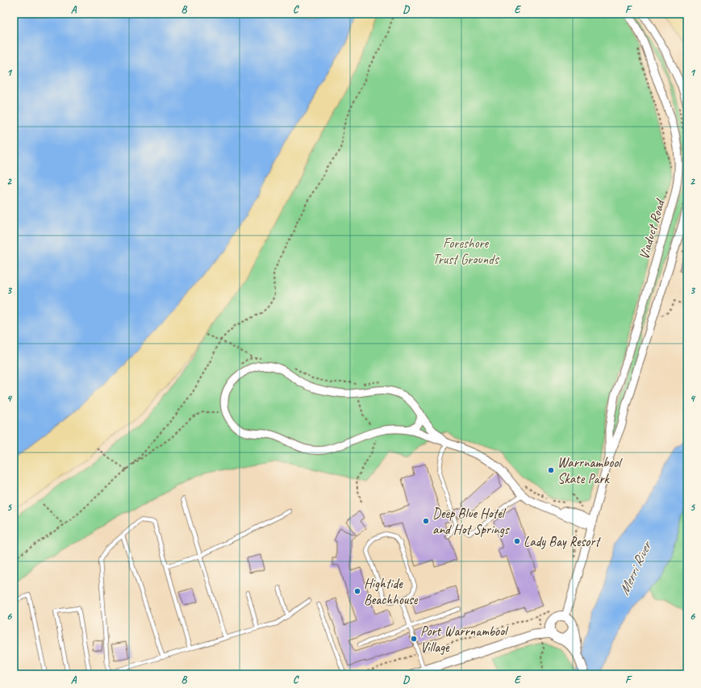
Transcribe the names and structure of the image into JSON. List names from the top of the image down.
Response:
{
  "streets": {
    "street": ["Viaduct Road"]
  },
  "water": ["Merri River"],
  "parks": ["Foreshore Trust Grounds"],
  "places": [
    "Warrnambool Skate Park",
    "Deep Blue Hotel and Hot Springs",
    "Lady Bay Resort",
    "Hightide Beachhouse",
    "Port Warrnambool Village"
  ],
  "grid": {
    "columns": [
      "A",
      "B",
      "C",
      "D",
      "E",
      "F"
    ],
    "rows": [
      "1",
      "2",
      "3",
      "4",
      "5",
      "6"
    ]
  }
}
